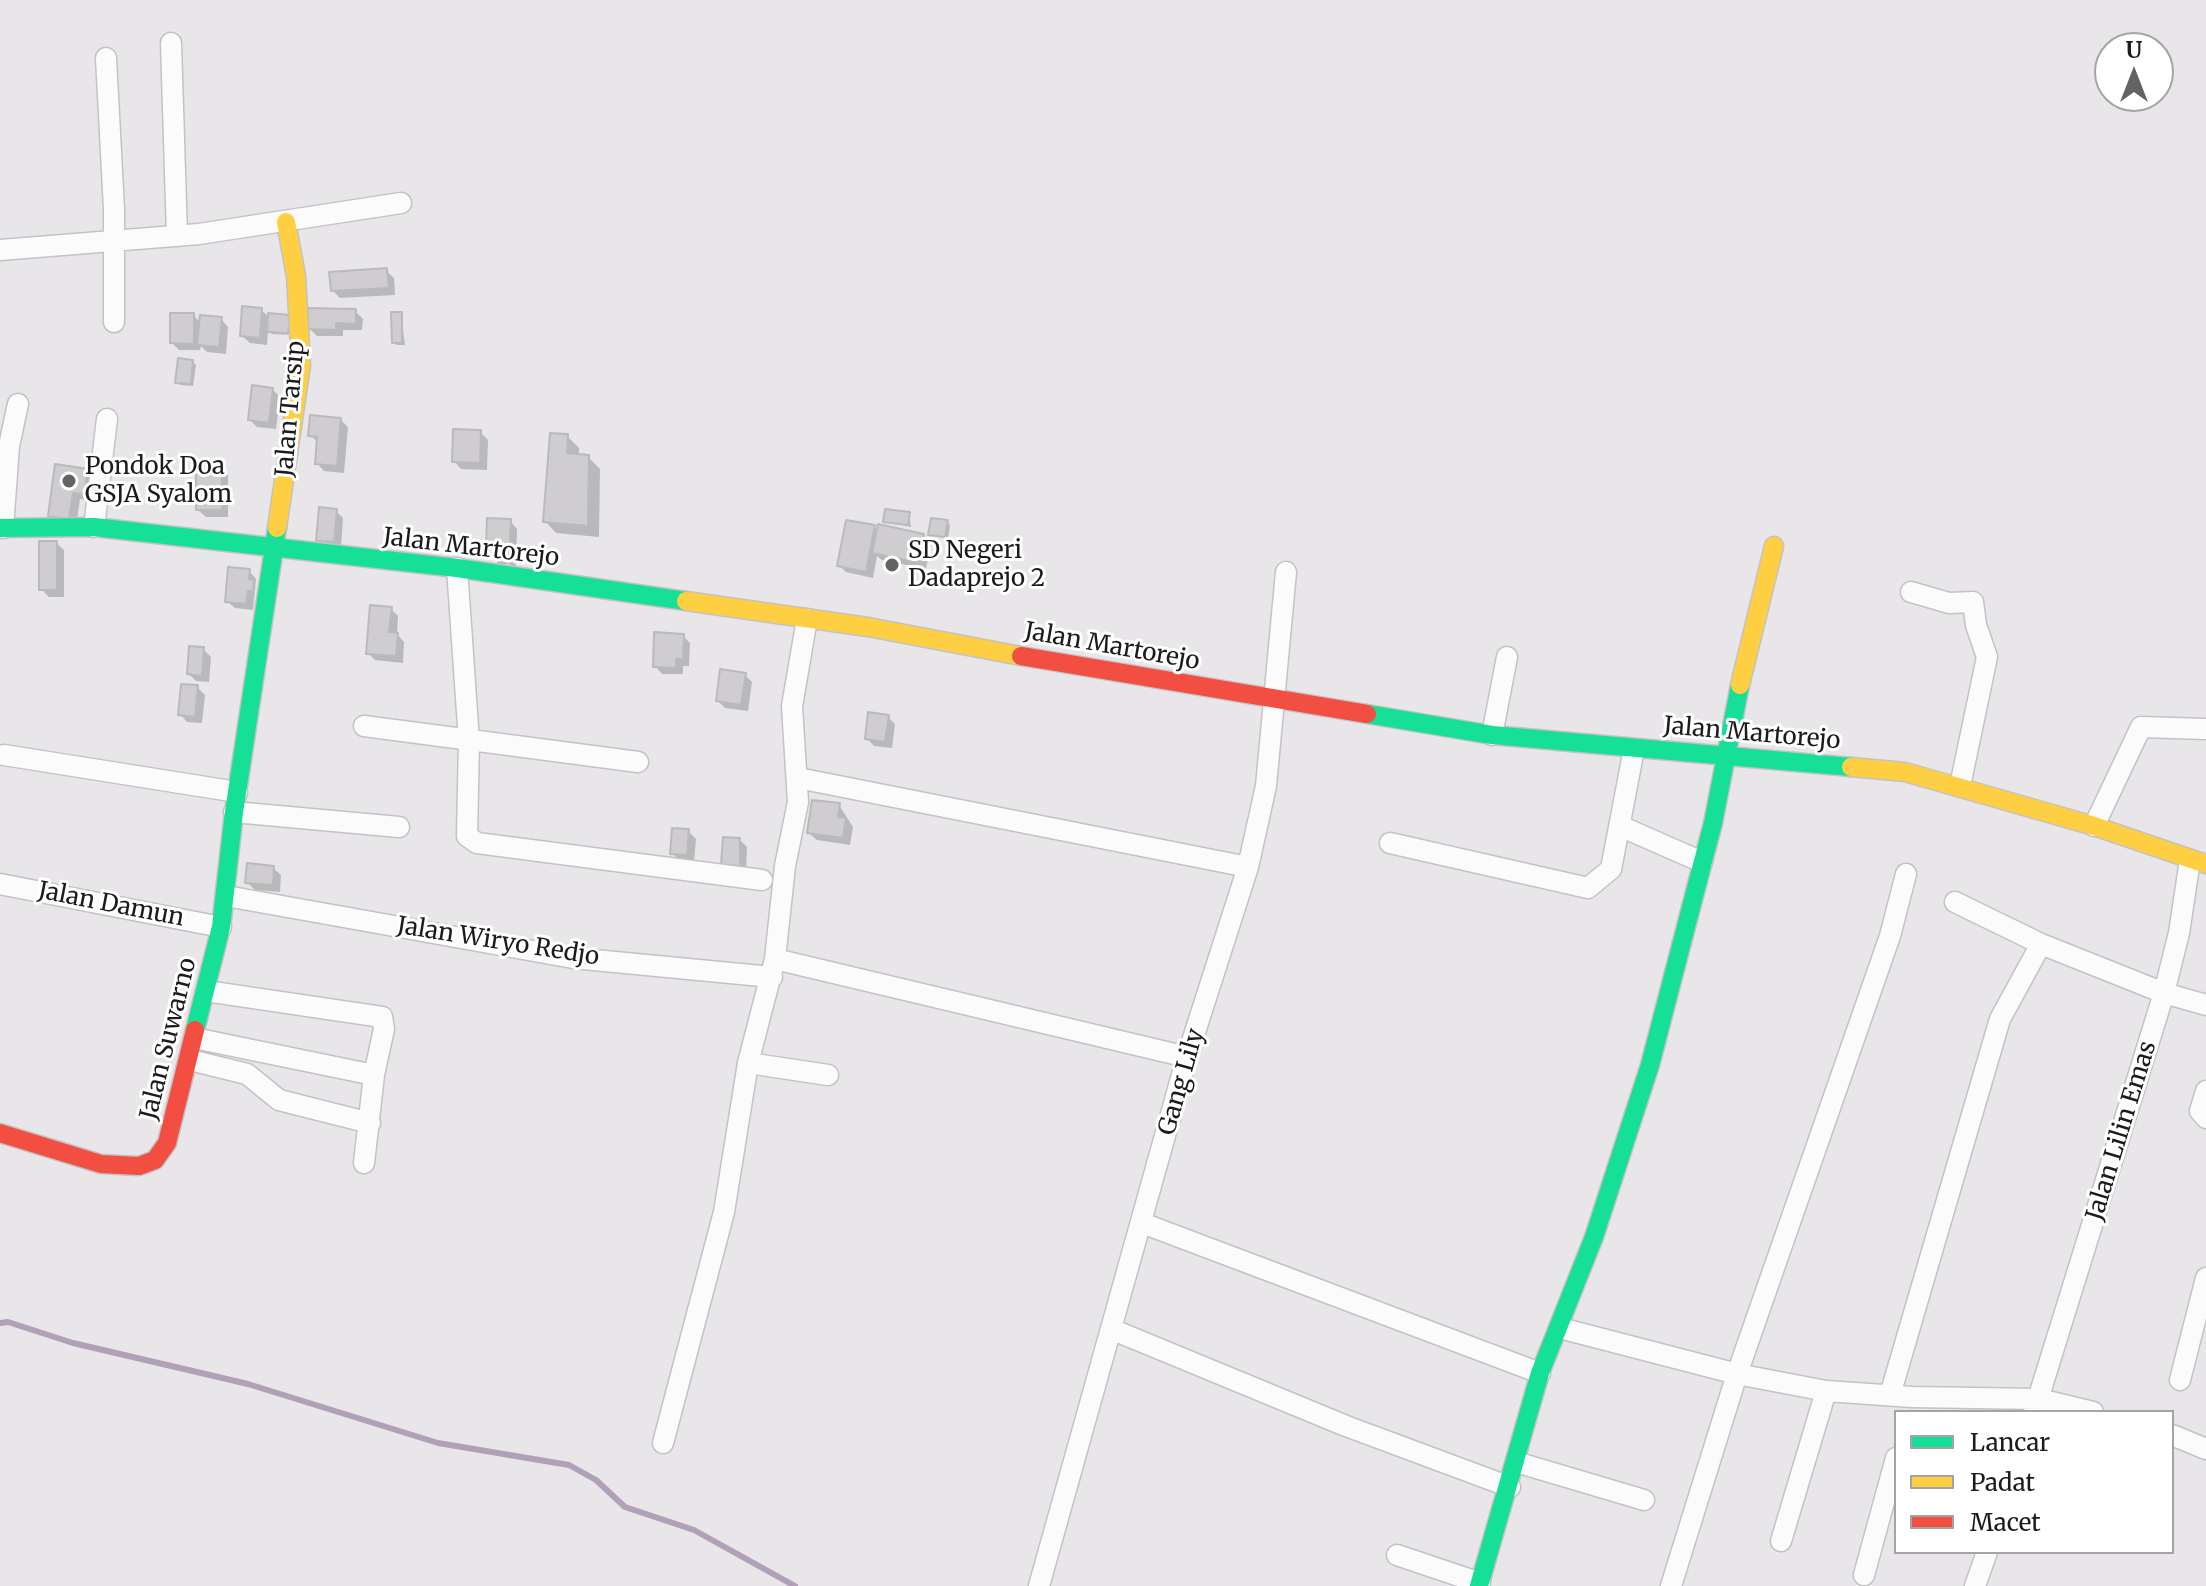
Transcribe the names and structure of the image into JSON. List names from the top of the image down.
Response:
{
  "streets": {
    "street": [
      "Jalan Tarsip",
      "Jalan Martorejo",
      "Jalan Damun",
      "Jalan Wiryo Redjo",
      "Jalan Suwarno",
      "Gang Lily",
      "Jalan Lilin Emas"
    ]
  },
  "crossings": [
    ["Jalan Tarsip", "Jalan Martorejo"],
    ["Jalan Tarsip", "Jalan Suwarno"],
    ["Jalan Martorejo", "Gang Lily"],
    ["Jalan Martorejo", "Jalan Lilin Emas"],
    ["Jalan Damun", "Jalan Suwarno"],
    ["Jalan Wiryo Redjo", "Jalan Suwarno"],
    ["Jalan Wiryo Redjo", "Gang Lily"]
  ],
  "places": ["Pondok Doa GSJA Syalom", "SD Negeri Dadaprejo 2"],
  "legend": ["Lancar", "Padat", "Macet"],
  "north": "top"
}
